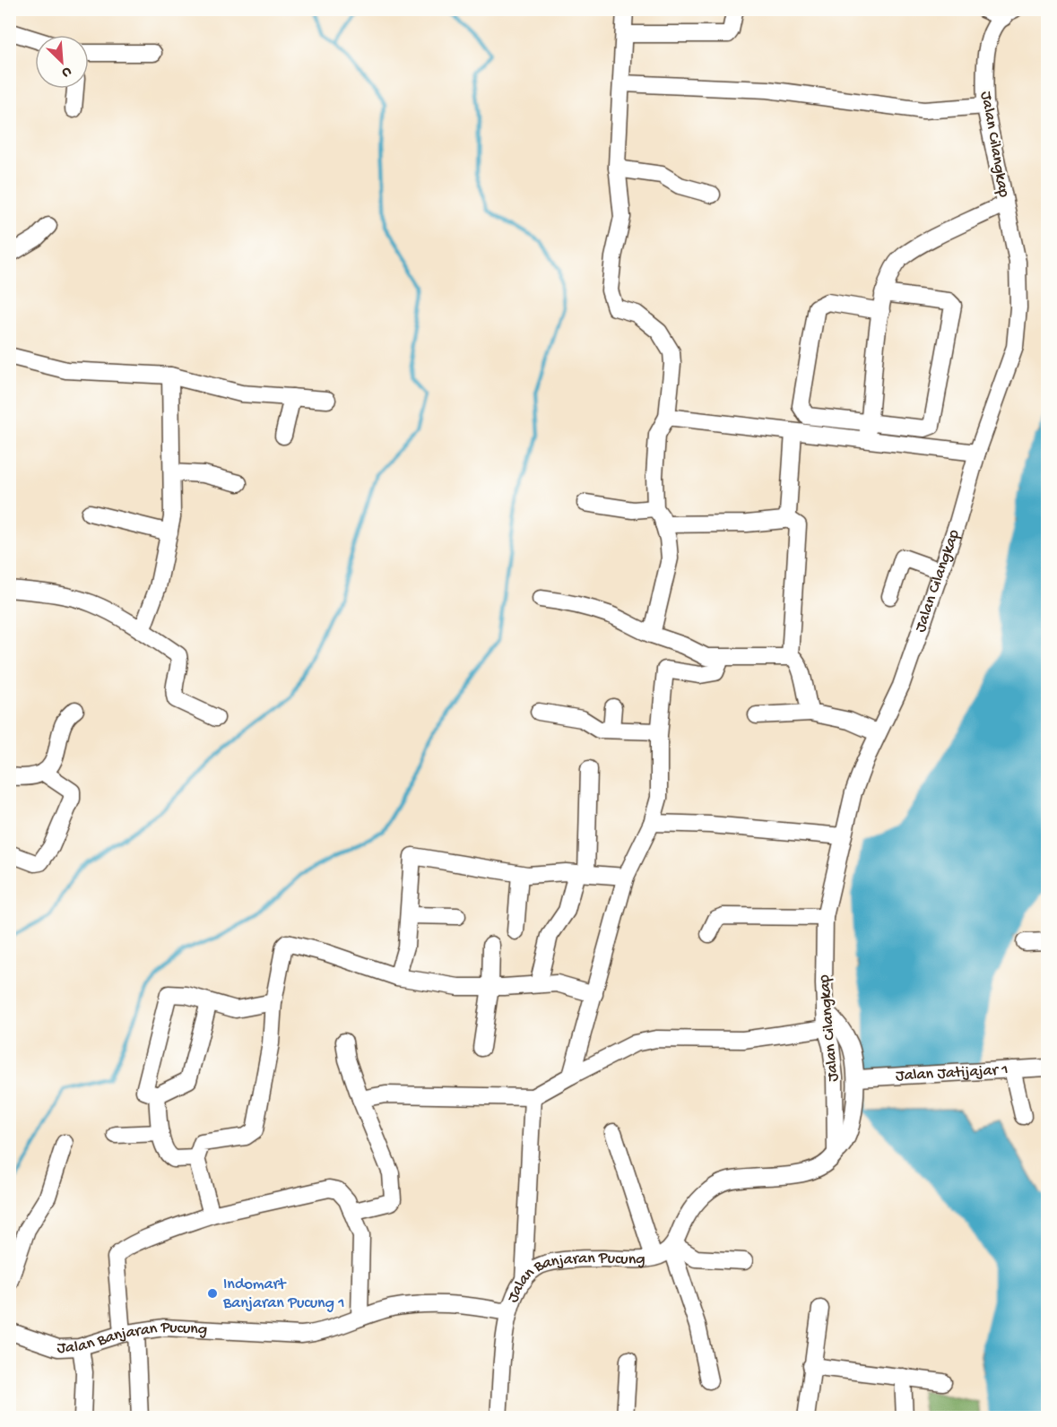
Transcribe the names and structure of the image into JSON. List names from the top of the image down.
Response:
{
  "streets": {
    "street": ["Jalan Cilangkap", "Jalan Jatijajar 1", "Jalan Banjaran Pucung"]
  },
  "crossings": [
    ["Jalan Cilangkap", "Jalan Banjaran Pucung"]
  ],
  "places": ["Indomart Banjaran Pucung 1"],
  "north": "bottom right"
}
